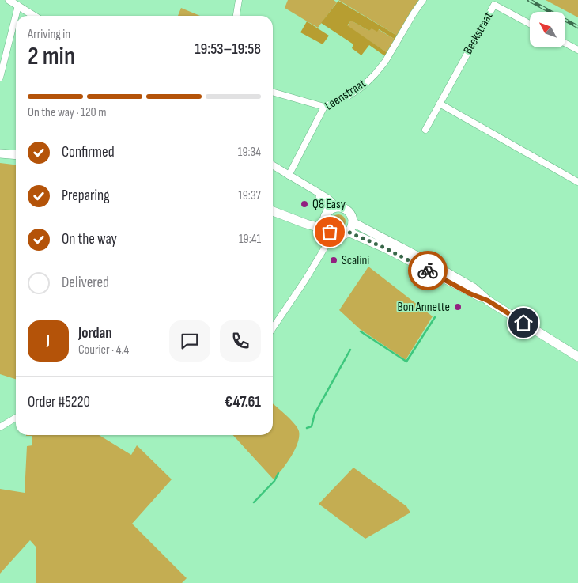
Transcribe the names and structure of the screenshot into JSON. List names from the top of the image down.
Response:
{
  "streets": {
    "street": ["Beekstraat", "Leenstraat"]
  },
  "places": ["Q8 Easy", "Scalini", "Bon Annette"],
  "north": "top left",
  "page": {
    "heading": ["2 min", "Arriving in", "19:53–19:58"],
    "panel": [
      "Jordan",
      "Courier · 4.4",
      "Order #5220",
      "€47.61"
    ],
    "bar": "On the way · 120 m",
    "list": [
      ["Confirmed", "19:34"],
      ["Preparing", "19:37"],
      ["On the way", "19:41"],
      "Delivered"
    ],
    "round": "J"
  }
}
